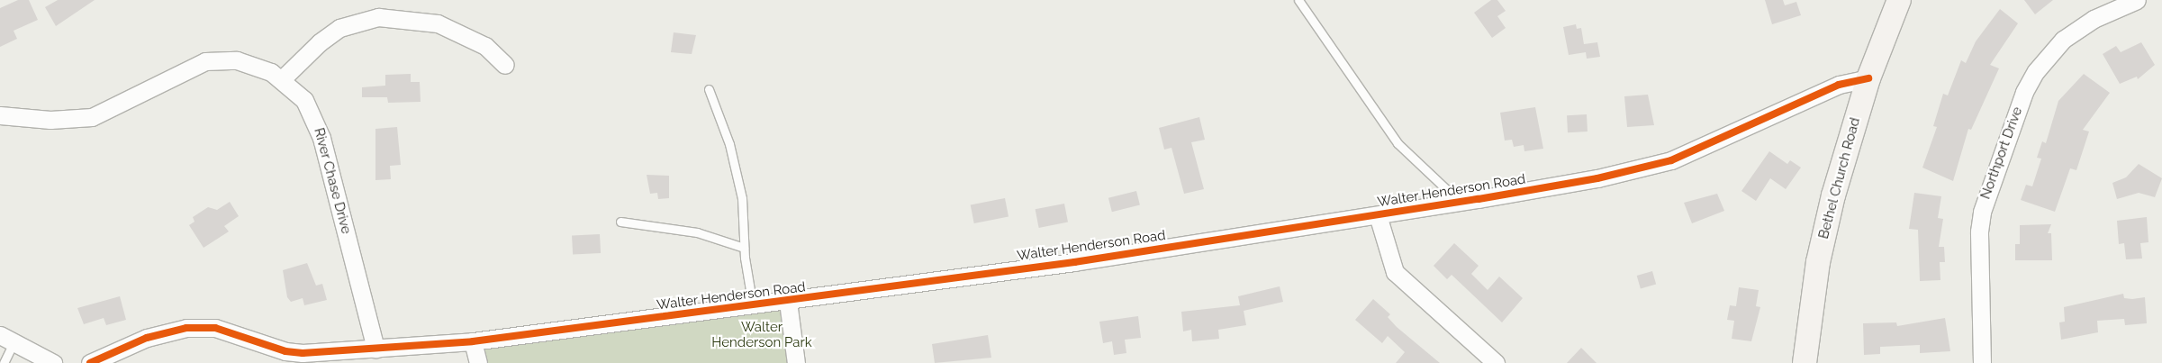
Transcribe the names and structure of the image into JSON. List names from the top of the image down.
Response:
{
  "streets": {
    "street": [
      "Northport Drive",
      "Bethel Church Road",
      "River Chase Drive",
      "Walter Henderson Road"
    ]
  },
  "crossings": [
    ["Bethel Church Road", "Walter Henderson Road"],
    ["River Chase Drive", "Walter Henderson Road"]
  ],
  "parks": ["Walter Henderson Park"]
}
